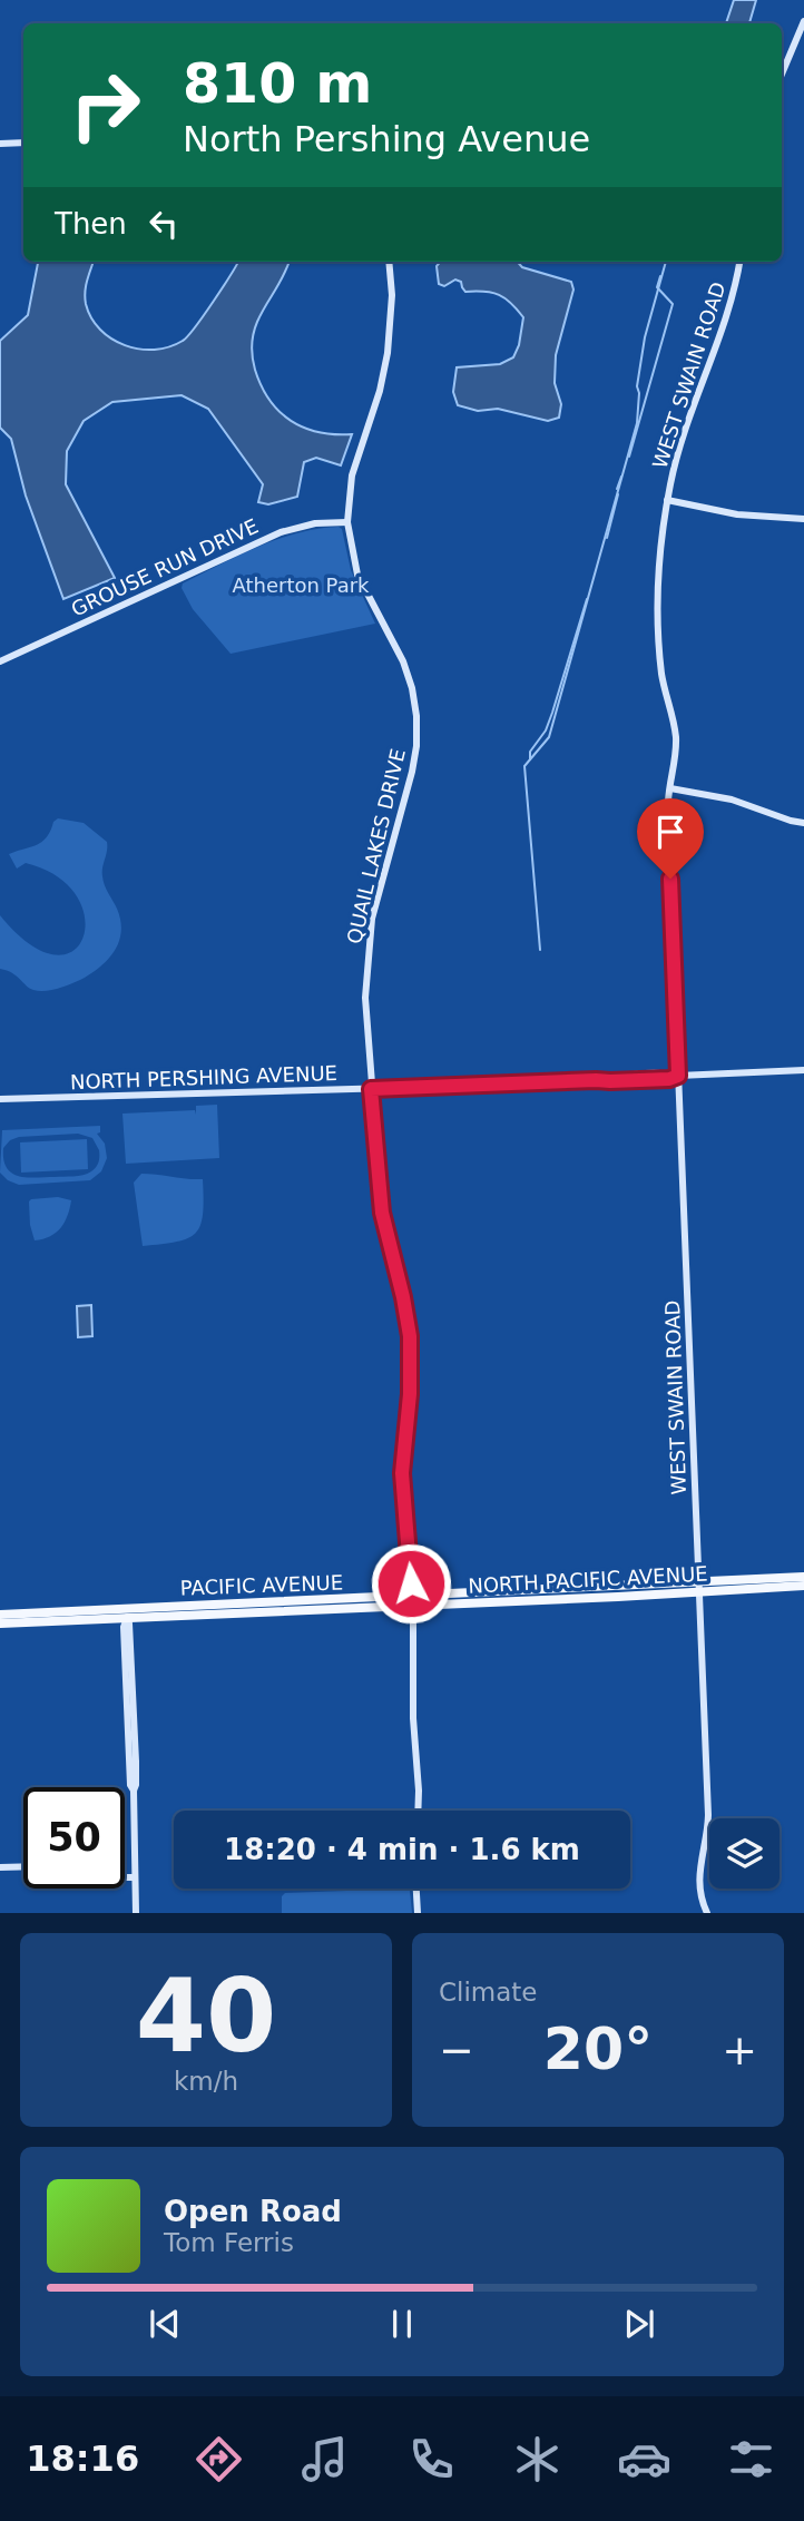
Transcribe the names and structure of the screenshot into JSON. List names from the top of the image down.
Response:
{
  "streets": {
    "main road": ["NORTH PACIFIC AVENUE"],
    "street": [
      "WEST SWAIN ROAD",
      "GROUSE RUN DRIVE",
      "QUAIL LAKES DRIVE",
      "NORTH PERSHING AVENUE"
    ]
  },
  "crossings": [
    ["WEST SWAIN ROAD", "NORTH PERSHING AVENUE"],
    ["WEST SWAIN ROAD", "NORTH PACIFIC AVENUE"],
    ["GROUSE RUN DRIVE", "QUAIL LAKES DRIVE"],
    ["QUAIL LAKES DRIVE", "NORTH PERSHING AVENUE"],
    ["QUAIL LAKES DRIVE", "NORTH PACIFIC AVENUE"]
  ],
  "parks": ["Atherton Park"],
  "page": {
    "turn": ["810 m", "North Pershing Avenue"],
    "then": "Then",
    "limit": "50",
    "trip": "18:20 · 4 min · 1.6 km",
    "tile": [
      ["40", "km/h"],
      "Climate"
    ],
    "heat": ["−", "20°", "+"],
    "song": ["Open Road", "Tom Ferris"],
    "tabs": "18:16"
  }
}
